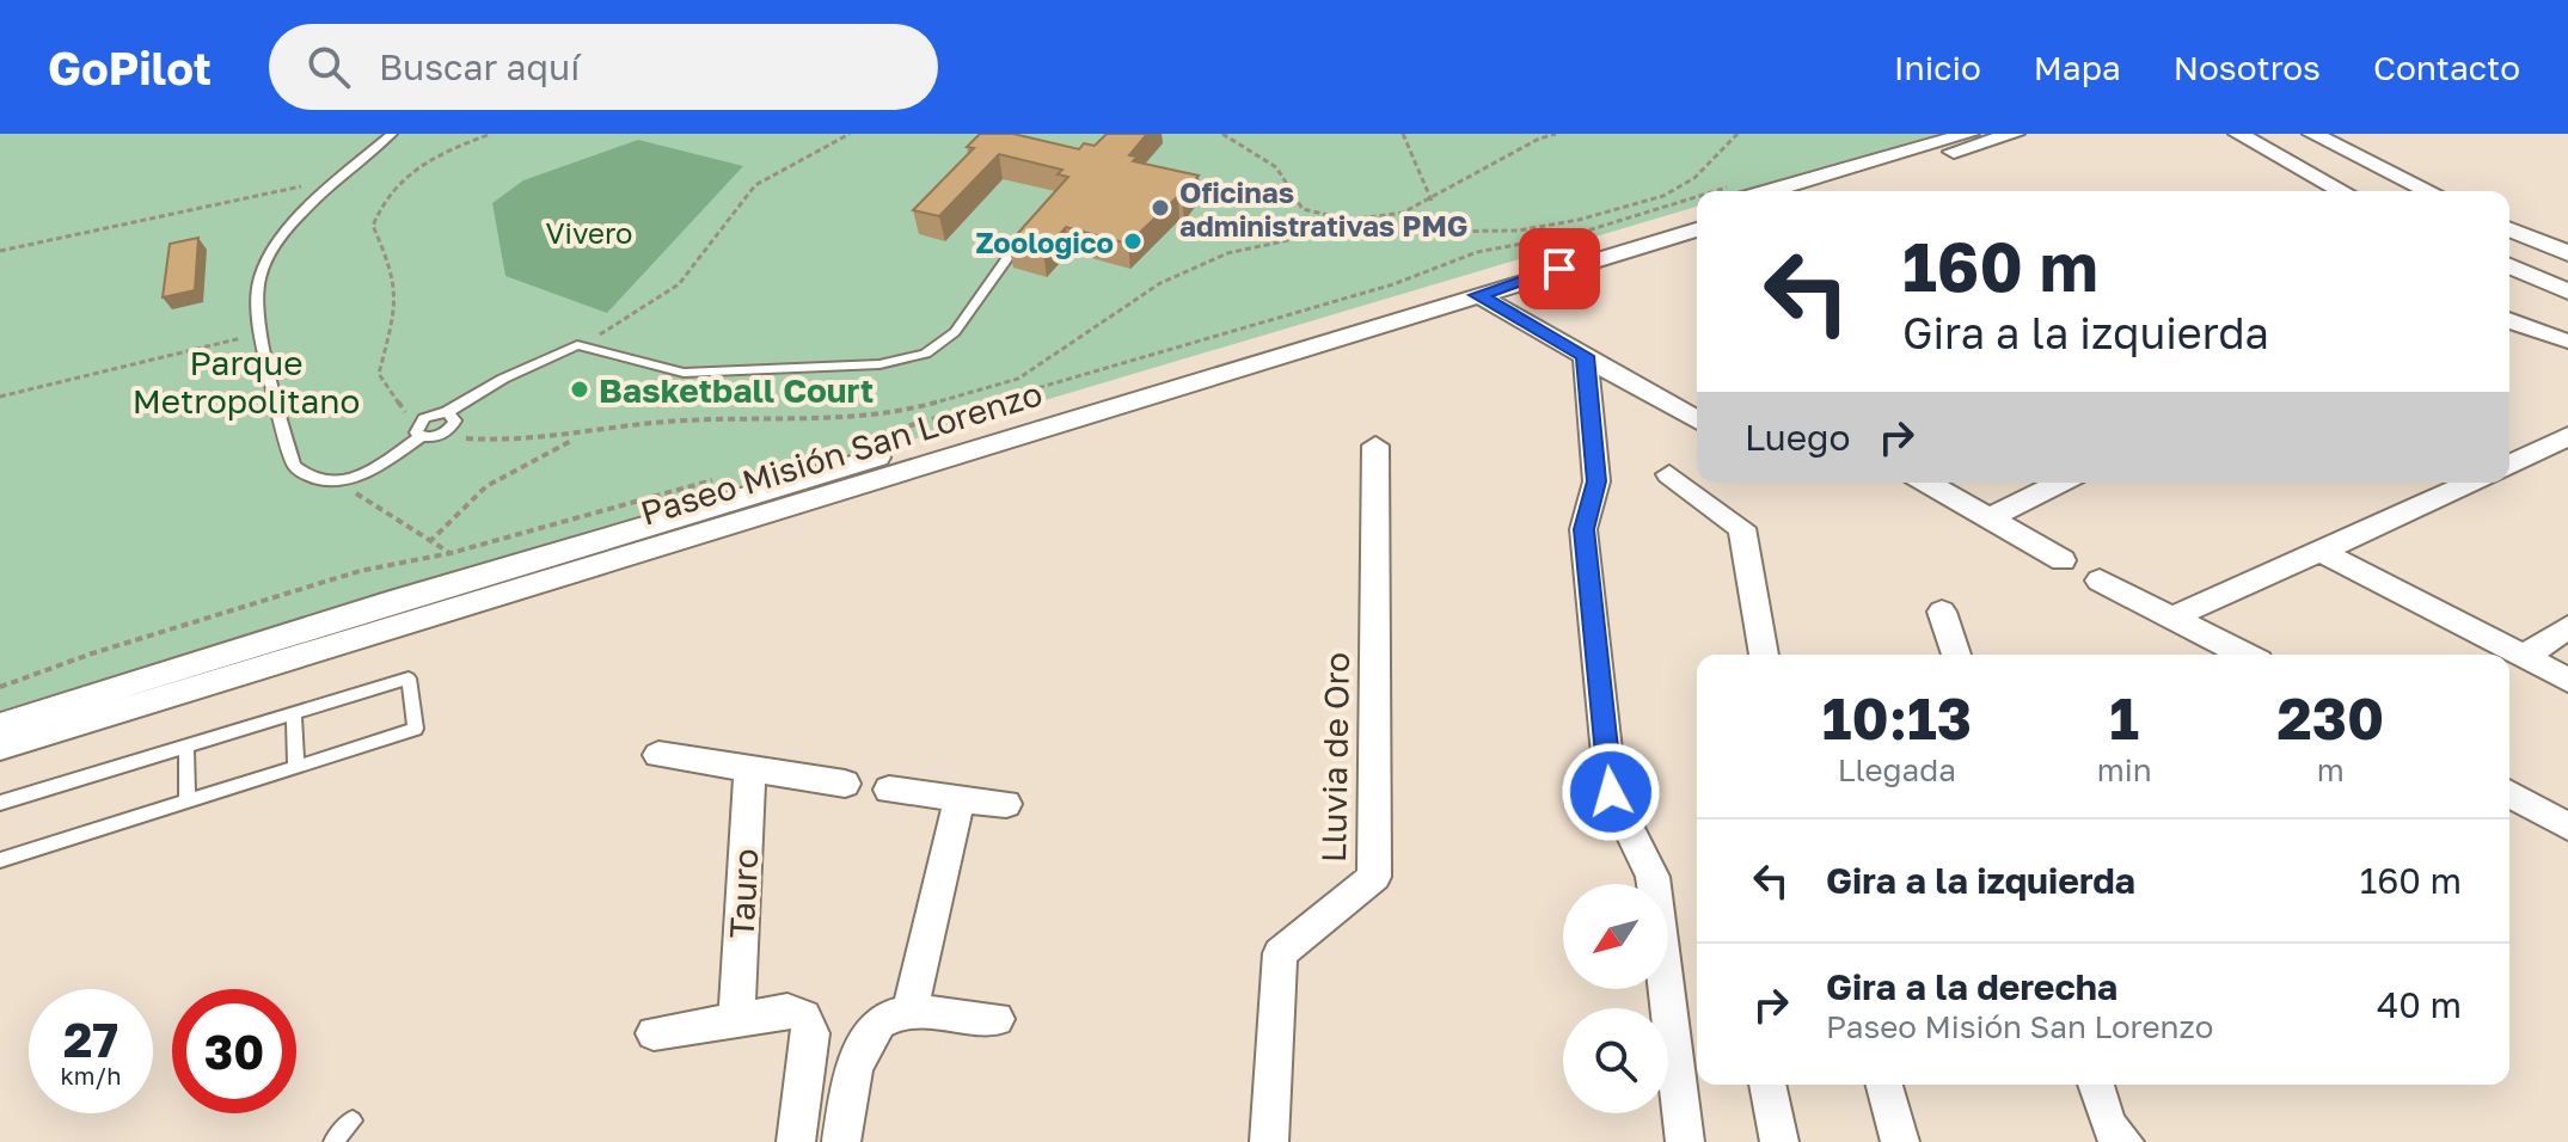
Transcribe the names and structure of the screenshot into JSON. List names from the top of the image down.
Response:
{
  "streets": {
    "street": ["Paseo Misión San Lorenzo", "Lluvia de Oro", "Tauro"]
  },
  "parks": ["Vivero", "Parque Metropolitano"],
  "places": ["Oficinas administrativas PMG", "Zoologico", "Basketball Court"],
  "north": "bottom left",
  "page": {
    "header": "GoPilot",
    "search": "Buscar aquí",
    "nav": [
      "Inicio",
      "Mapa",
      "Nosotros",
      "Contacto"
    ],
    "turn": ["160 m", "Gira a la izquierda"],
    "then": "Luego",
    "eta": [
      "10:13",
      "Llegada",
      "1",
      "min",
      "230",
      "m"
    ],
    "list": [
      {
        "name": "Gira a la izquierda",
        "value": "160 m"
      },
      {
        "name": "Gira a la derecha",
        "note": "Paseo Misión San Lorenzo",
        "value": "40 m"
      }
    ],
    "speed": "27 km/h",
    "limit": "30"
  }
}
